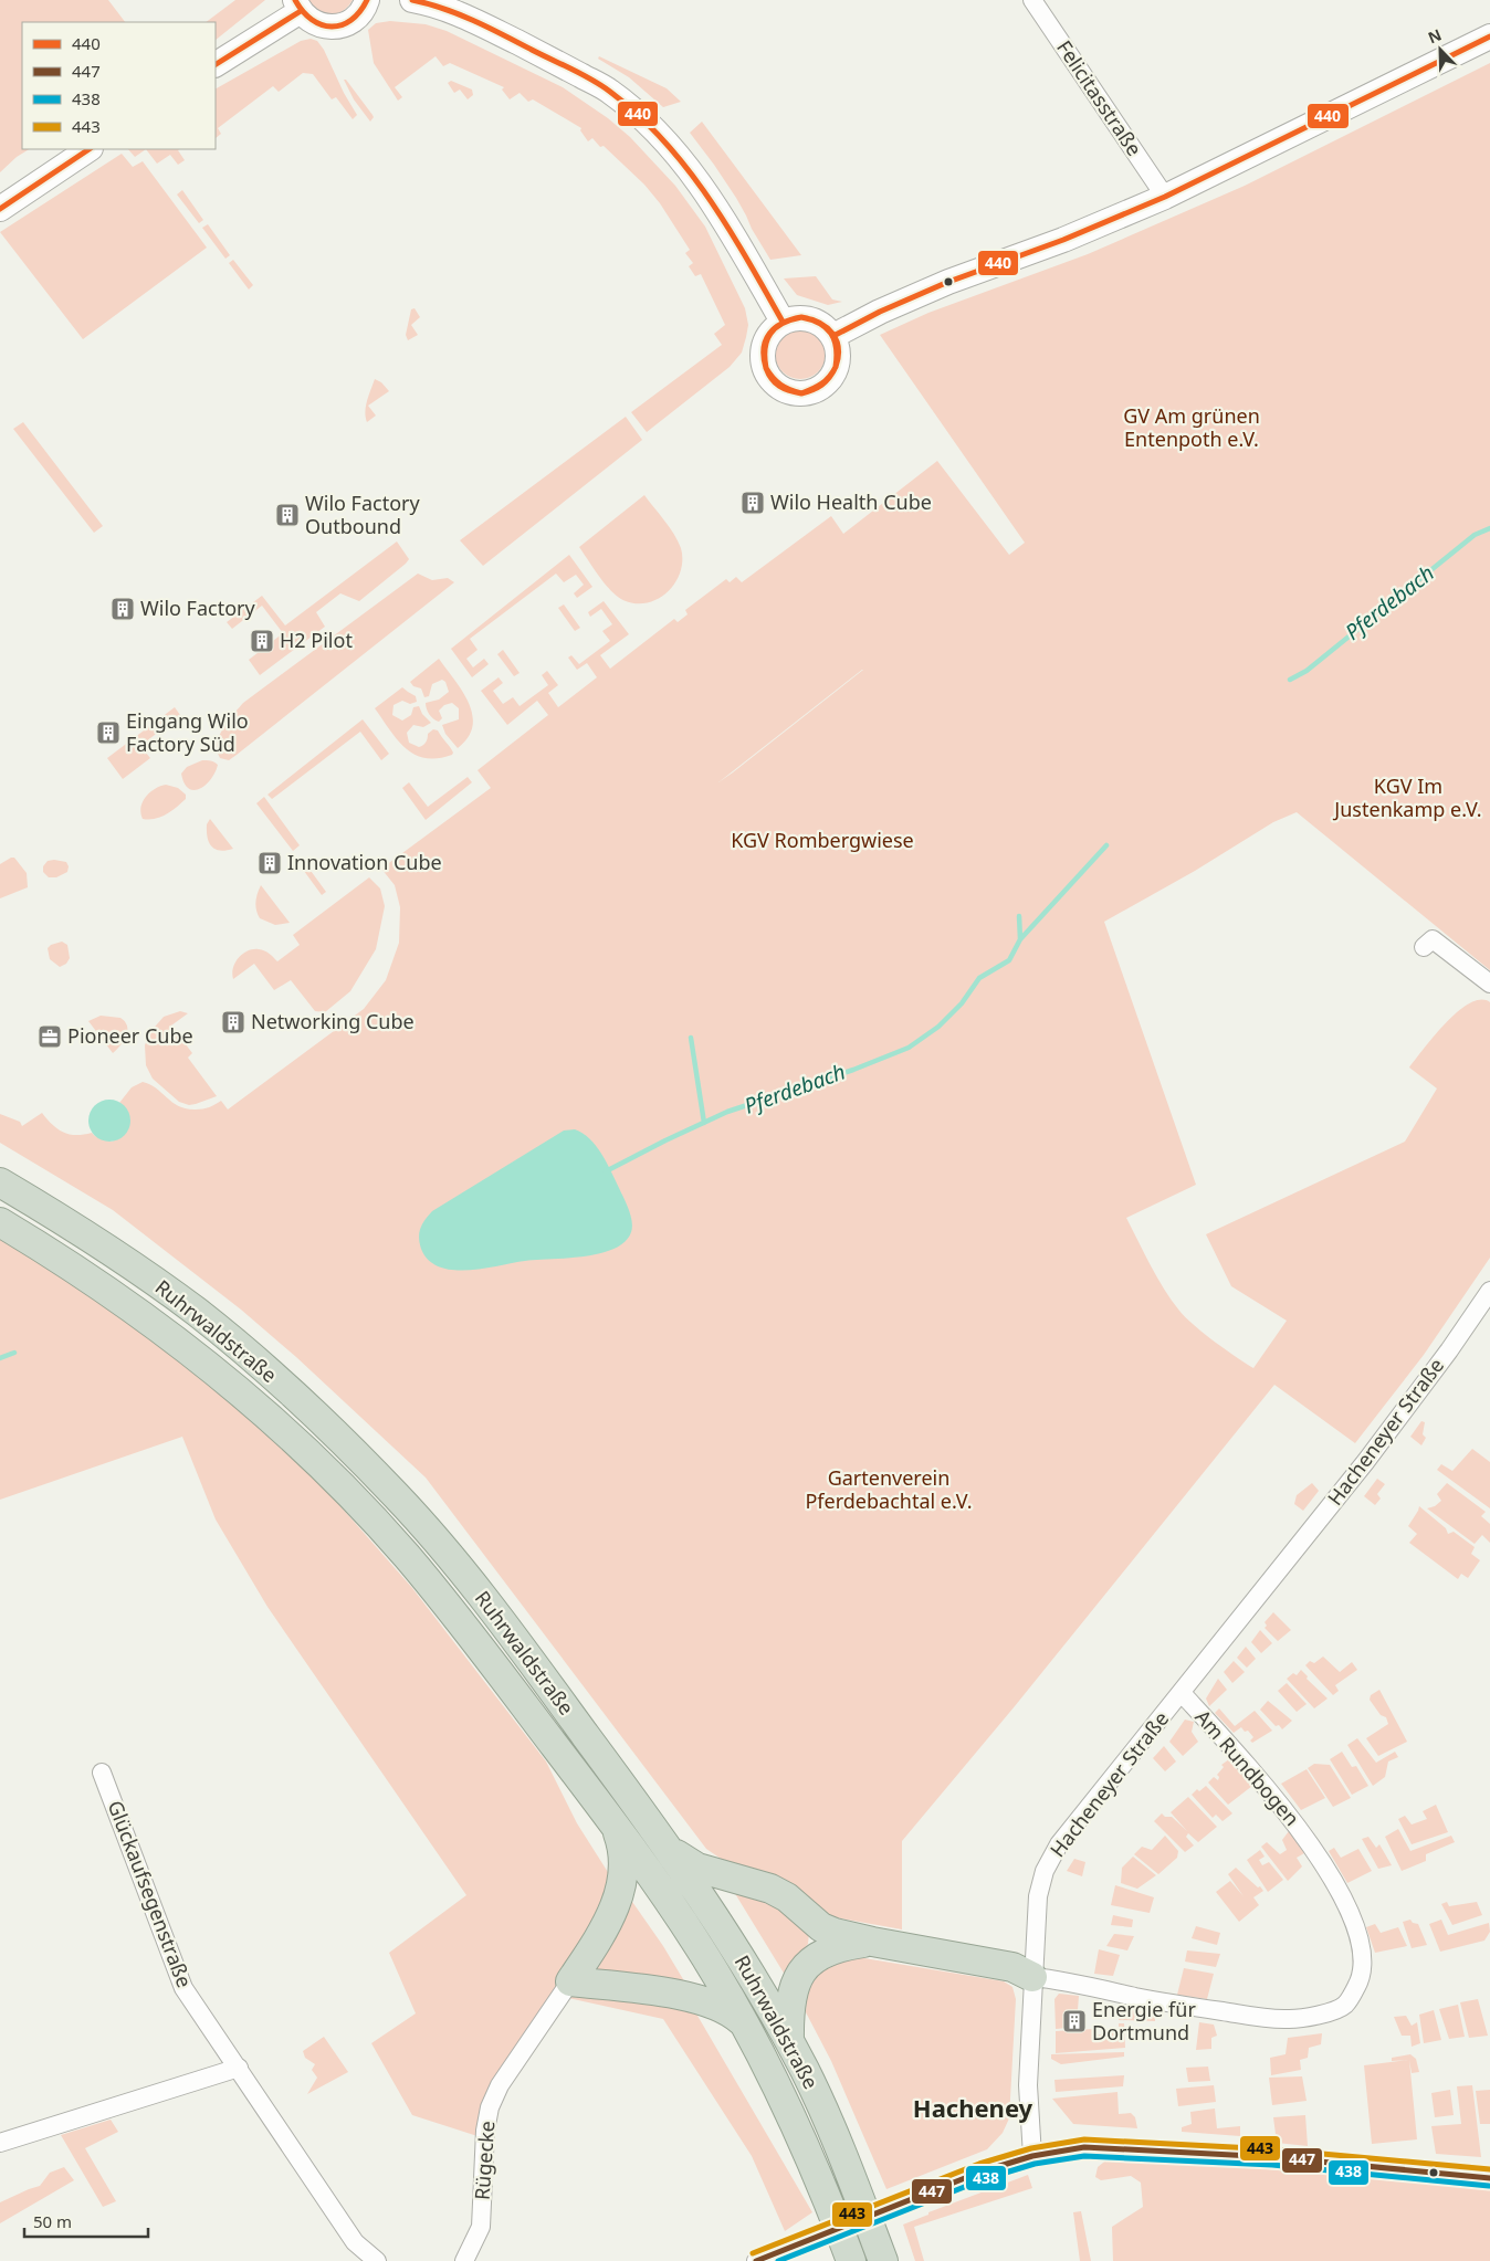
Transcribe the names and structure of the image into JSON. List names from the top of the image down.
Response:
{
  "streets": {
    "highway": ["Ruhrwaldstraße"],
    "street": [
      "Felicitasstraße",
      "Hacheneyer Straße",
      "Am Rundbogen",
      "Glückaufsegenstraße",
      "Rügecke"
    ]
  },
  "crossings": [
    ["Hacheneyer Straße", "Am Rundbogen"]
  ],
  "districts": ["Hacheney"],
  "water": ["Pferdebach"],
  "parks": [
    "GV Am grünen Entenpoth e.V.",
    "KGV Im Justenkamp e.V.",
    "KGV Rombergwiese",
    "Gartenverein Pferdebachtal e.V."
  ],
  "places": {
    "building": [
      "Wilo Health Cube",
      "Wilo Factory Outbound",
      "Wilo Factory",
      "H2 Pilot",
      "Eingang Wilo Factory Süd",
      "Innovation Cube",
      "Networking Cube",
      "Energie für Dortmund"
    ],
    "office": ["Pioneer Cube"]
  },
  "lines": [
    "transit line 440",
    "transit line 443",
    "transit line 447",
    "transit line 438"
  ],
  "legend": [
    "440",
    "447",
    "438",
    "443"
  ],
  "scale_bar": "50 m",
  "north": "top left"
}
